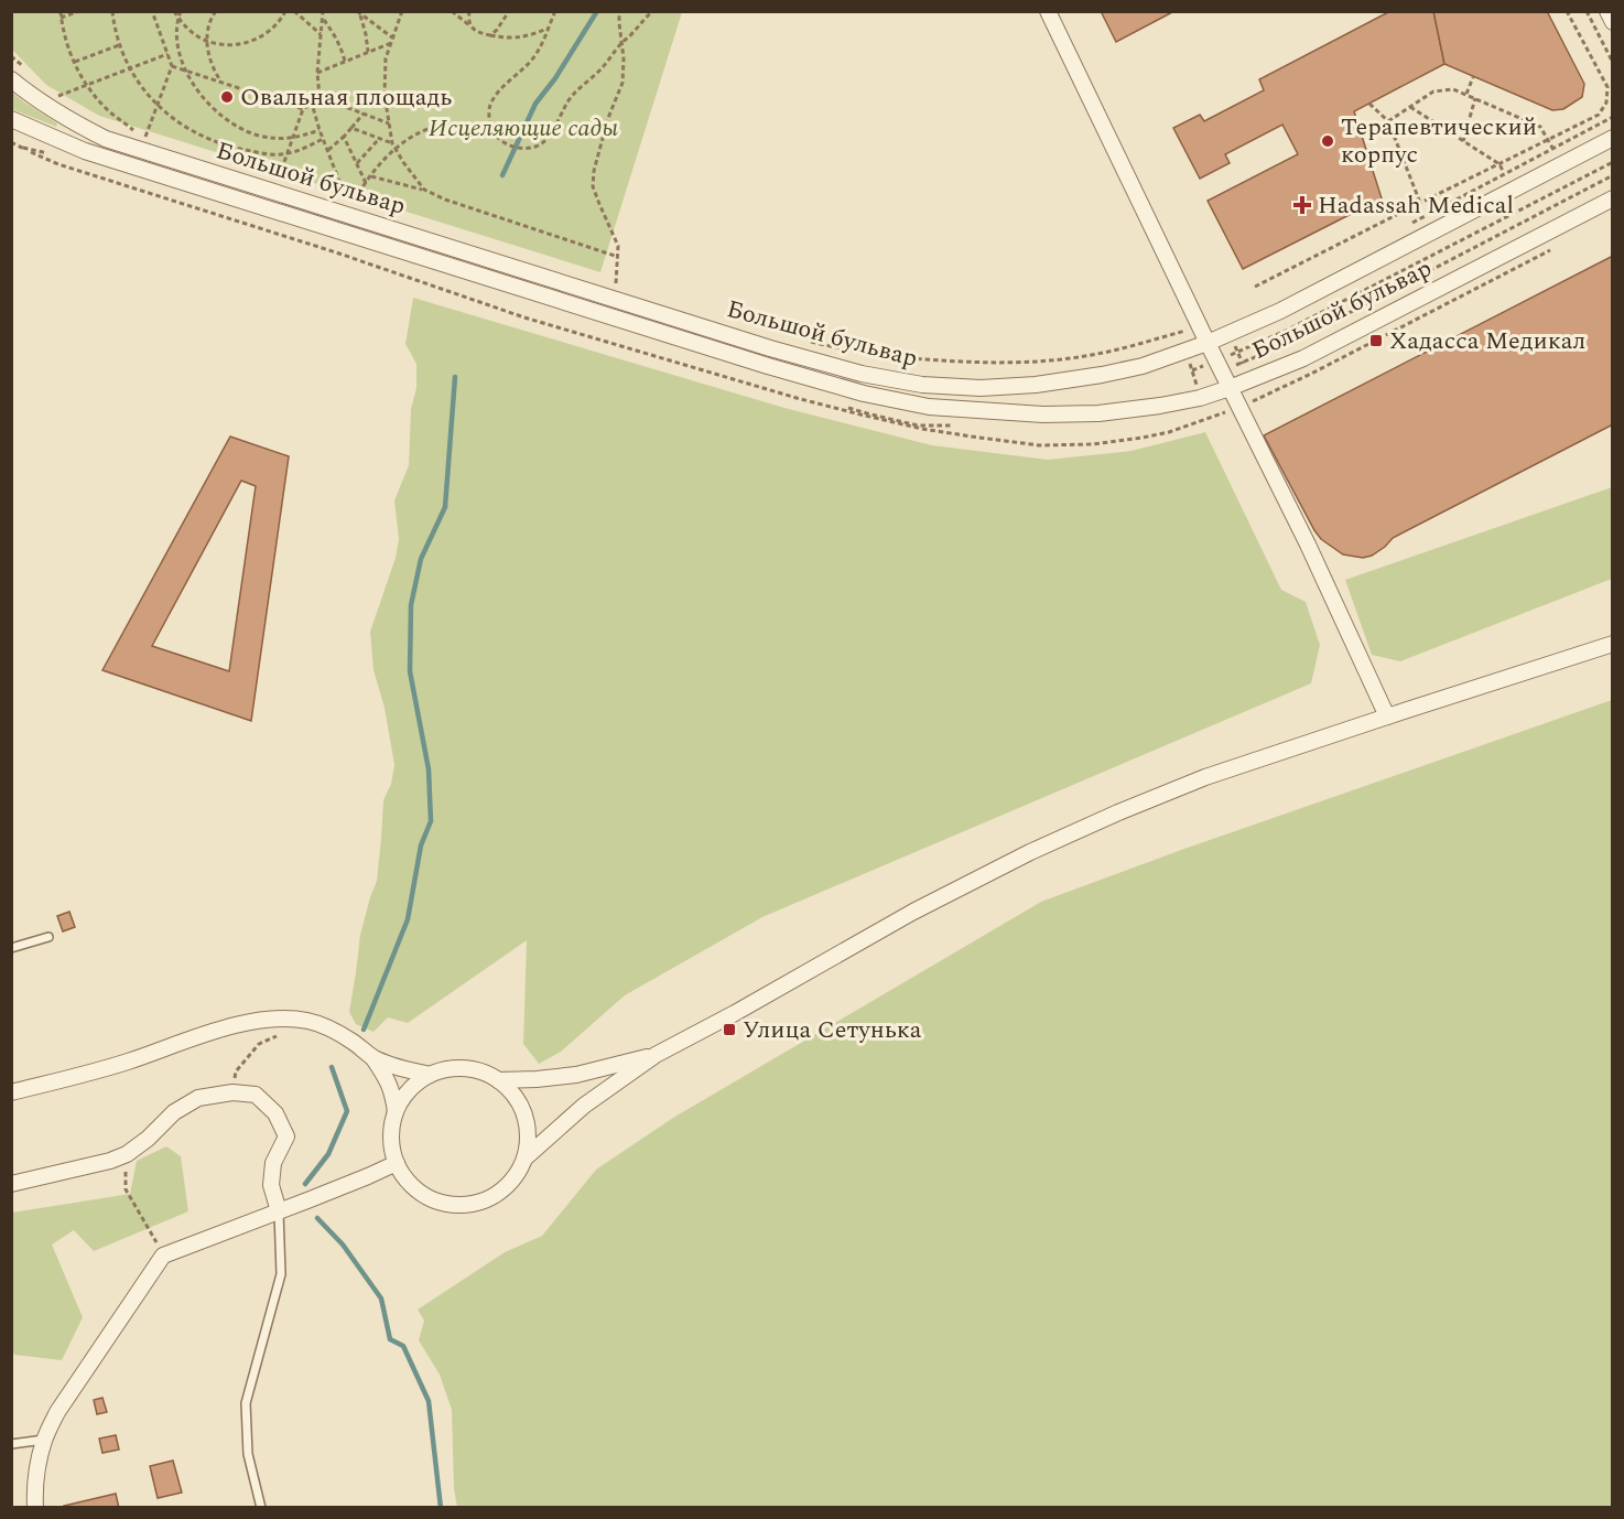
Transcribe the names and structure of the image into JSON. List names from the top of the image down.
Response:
{
  "streets": {
    "street": ["Большой бульвар"]
  },
  "parks": ["Исцеляющие сады"],
  "places": {
    "other": ["Овальная площадь", "Терапевтический корпус"],
    "health": ["Hadassah Medical"],
    "transit": ["Хадасса Медикал", "Улица Сетунька"]
  }
}
